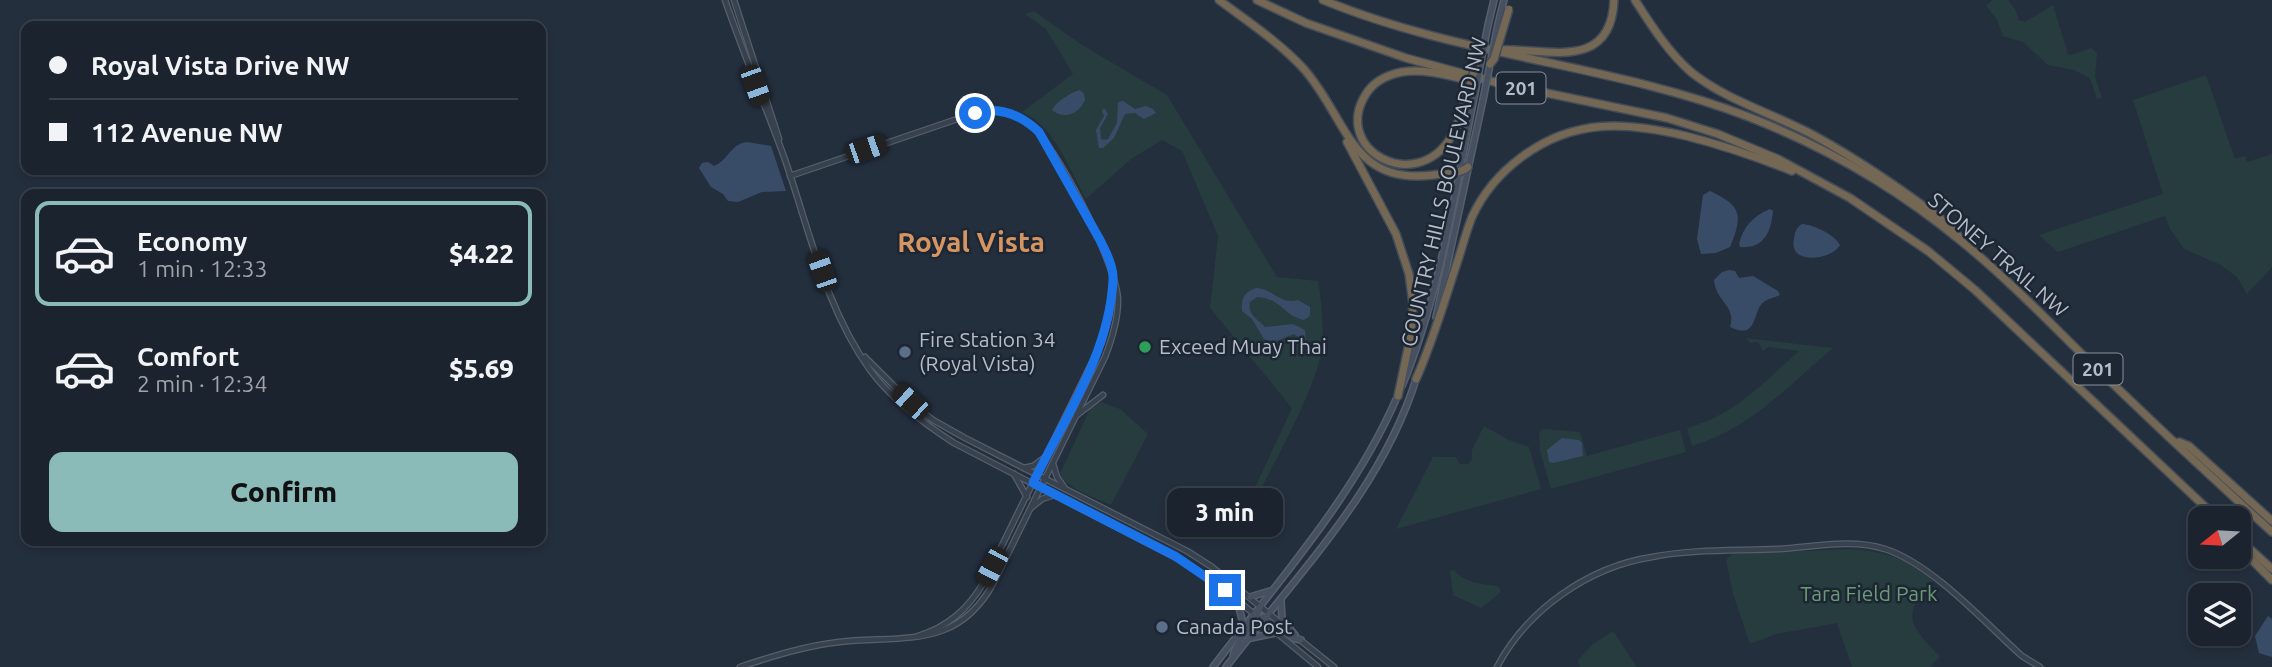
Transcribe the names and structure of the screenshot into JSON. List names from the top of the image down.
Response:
{
  "streets": {
    "highway": ["201", "STONEY TRAIL NW"],
    "main road": ["COUNTRY HILLS BOULEVARD NW"]
  },
  "crossings": [
    ["COUNTRY HILLS BOULEVARD NW", "STONEY TRAIL NW"]
  ],
  "districts": ["Royal Vista"],
  "parks": ["Tara Field Park"],
  "places": ["Exceed Muay Thai", "Fire Station 34 (Royal Vista)", "Canada Post"],
  "north": "left",
  "page": {
    "banner": ["Royal Vista Drive NW", "112 Avenue NW"],
    "list": [
      {
        "name": "Economy",
        "note": "1 min · 12:33",
        "value": "$4.22"
      },
      {
        "name": "Comfort",
        "note": "2 min · 12:34",
        "value": "$5.69"
      }
    ],
    "buttons": "Confirm",
    "bubble": "3 min"
  }
}
